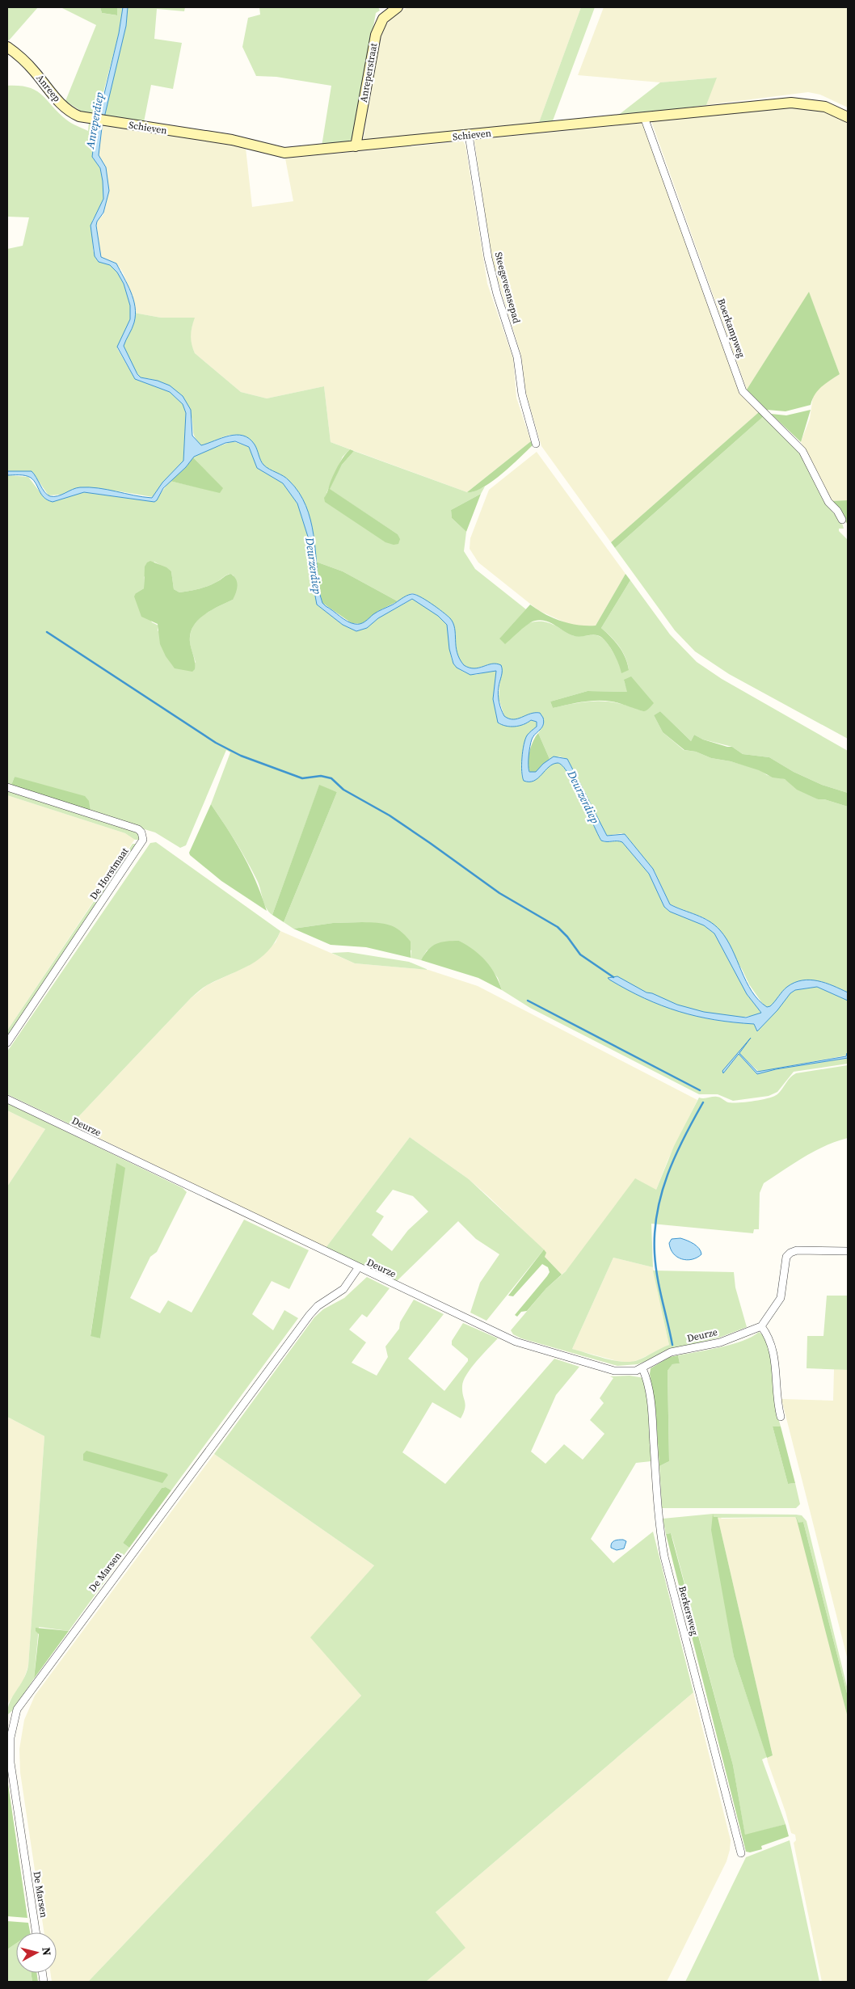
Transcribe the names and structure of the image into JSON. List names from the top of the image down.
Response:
{
  "streets": {
    "street": [
      "Anreperstraat",
      "Anreep",
      "Schieven",
      "Steegeveensepad",
      "Boerkampweg",
      "De Horstmaat",
      "Deurze",
      "De Marsen",
      "Berkersweg"
    ]
  },
  "crossings": [
    ["Anreperstraat", "Schieven"],
    ["Anreep", "Schieven"],
    ["Schieven", "Steegeveensepad"],
    ["Schieven", "Boerkampweg"],
    ["Deurze", "De Marsen"],
    ["Deurze", "Berkersweg"]
  ],
  "water": ["Anreperdiep", "Deurzerdiep"],
  "north": "right"
}
